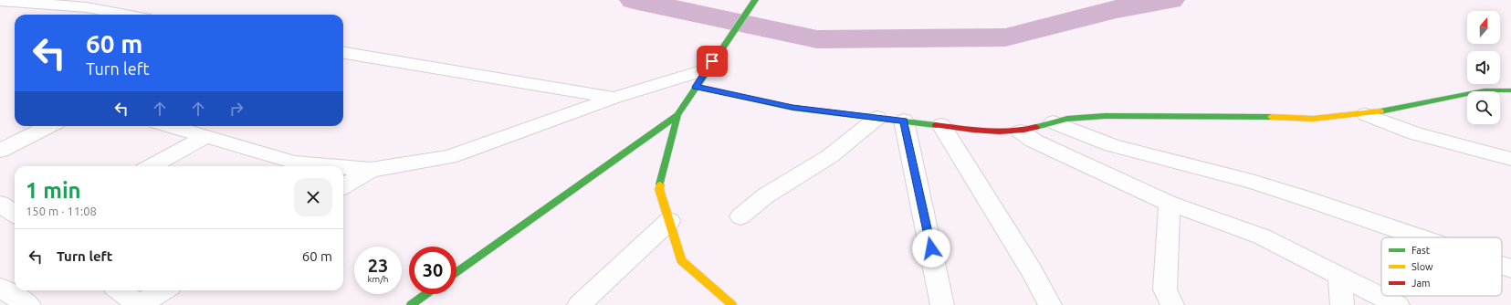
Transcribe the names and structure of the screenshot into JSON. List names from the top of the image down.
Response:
{
  "legend": ["Fast", "Slow", "Jam"],
  "north": "top",
  "page": {
    "turn": ["60 m", "Turn left"],
    "heading": ["1 min", "150 m · 11:08"],
    "list": [
      {
        "name": "Turn left",
        "value": "60 m"
      }
    ],
    "speed": "23 km/h",
    "limit": "30"
  }
}
